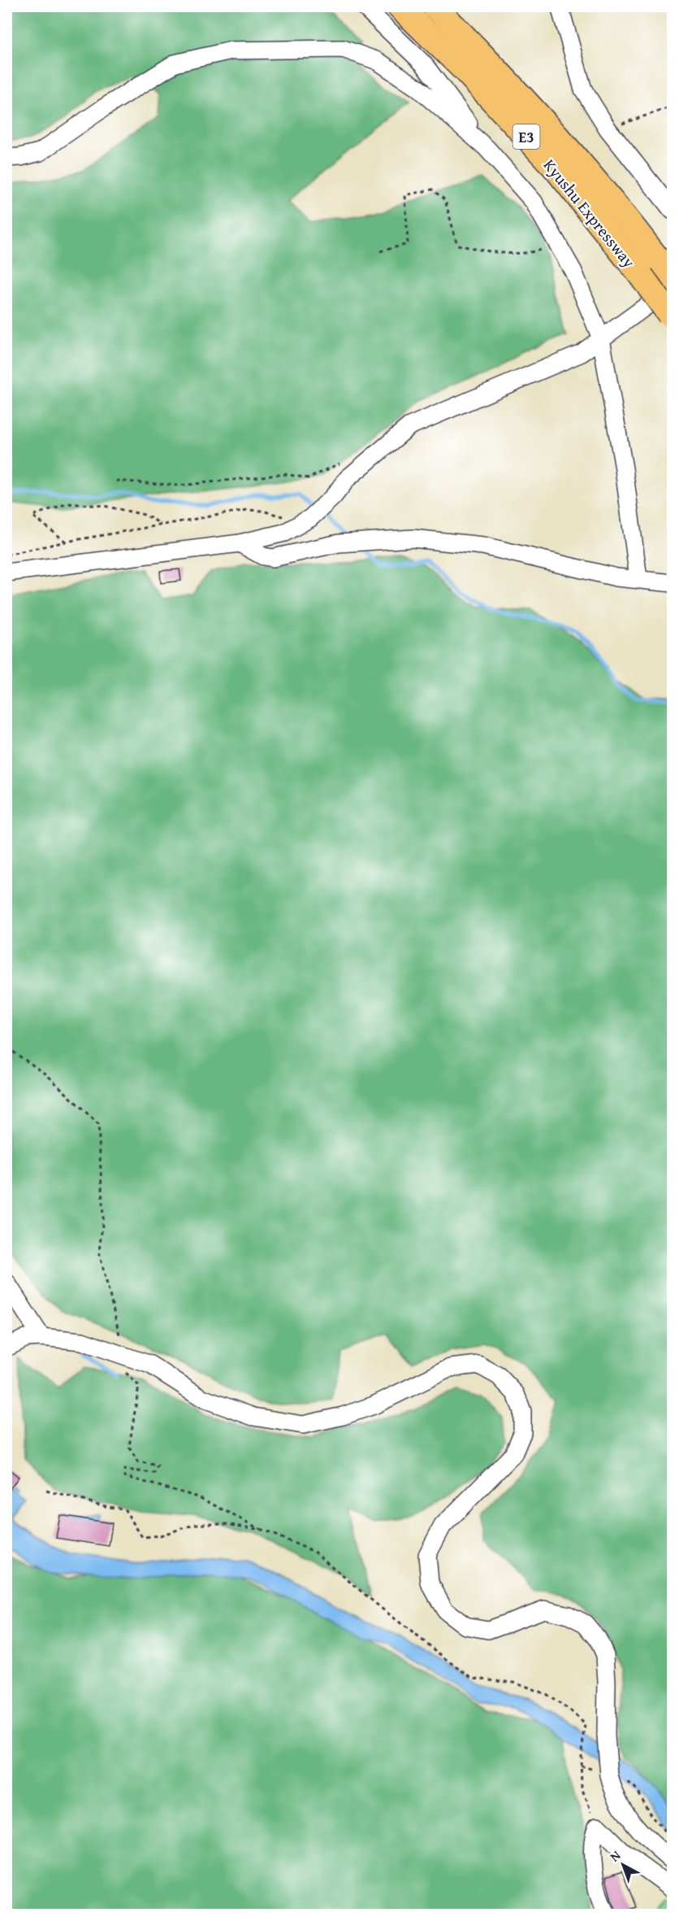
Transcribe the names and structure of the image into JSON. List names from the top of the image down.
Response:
{
  "streets": {
    "highway": ["E3", "Kyushu Expressway"]
  },
  "north": "top left"
}
